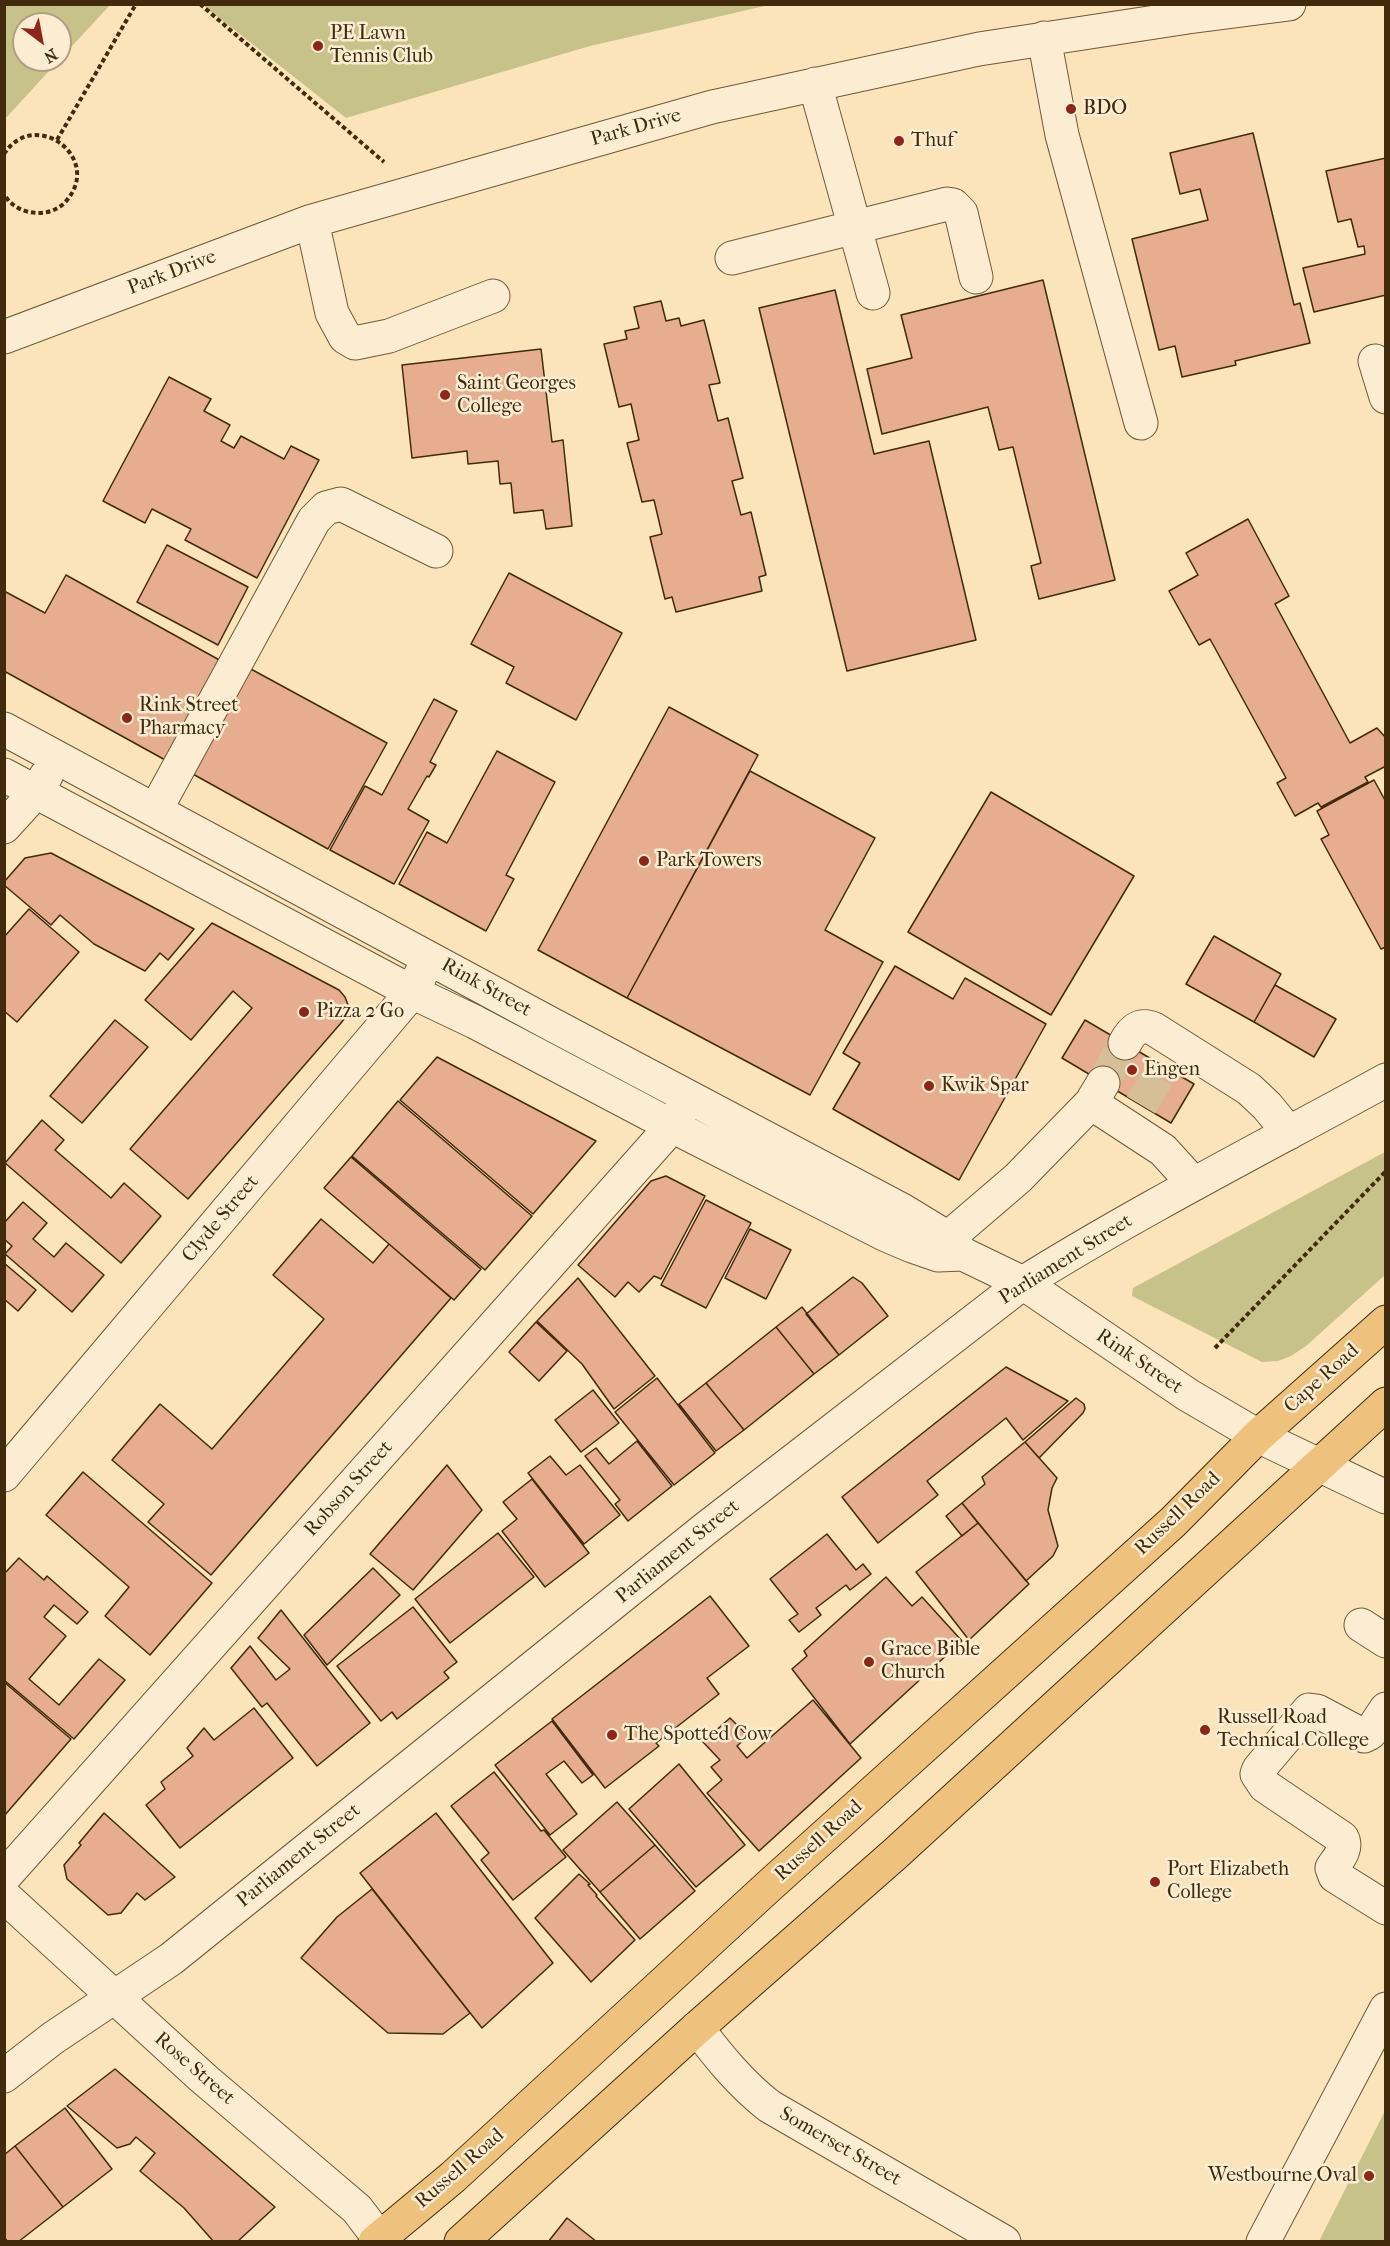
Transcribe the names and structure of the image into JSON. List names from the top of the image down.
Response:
{
  "streets": {
    "main road": ["Cape Road", "Russell Road"],
    "street": [
      "Park Drive",
      "Rink Street",
      "Clyde Street",
      "Parliament Street",
      "Robson Street",
      "Rose Street",
      "Somerset Street"
    ]
  },
  "crossings": [
    ["Rink Street", "Clyde Street"],
    ["Rink Street", "Parliament Street"],
    ["Rink Street", "Cape Road"],
    ["Rink Street", "Robson Street"],
    ["Rink Street", "Russell Road"],
    ["Parliament Street", "Rose Street"],
    ["Cape Road", "Russell Road"],
    ["Russell Road", "Rose Street"]
  ],
  "places": [
    "PE Lawn Tennis Club",
    "BDO",
    "Thuf",
    "Saint Georges College",
    "Rink Street Pharmacy",
    "Park Towers",
    "Pizza 2 Go",
    "Engen",
    "Kwik Spar",
    "Grace Bible Church",
    "Russell Road Technical College",
    "The Spotted Cow",
    "Port Elizabeth College",
    "Westbourne Oval"
  ],
  "north": "bottom right"
}
